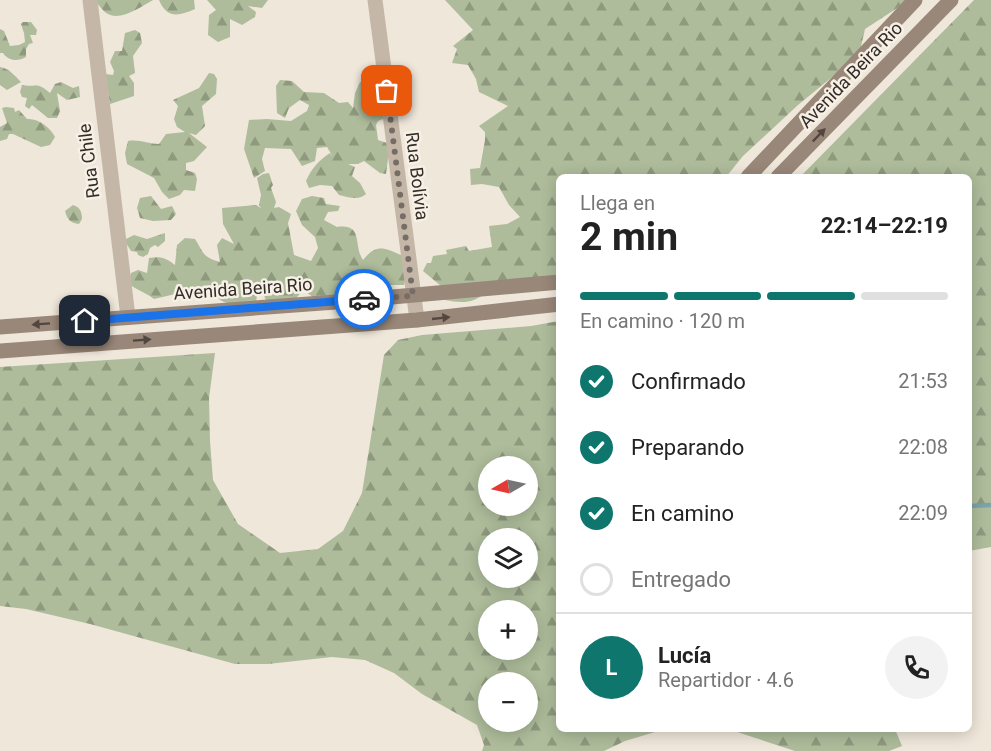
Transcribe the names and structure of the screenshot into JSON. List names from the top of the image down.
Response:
{
  "streets": {
    "street": ["Avenida Beira Rio", "Rua Chile", "Rua Bolívia"]
  },
  "crossings": [
    ["Avenida Beira Rio", "Rua Chile"],
    ["Avenida Beira Rio", "Rua Bolívia"]
  ],
  "north": "left",
  "page": {
    "heading": ["2 min", "Llega en", "22:14–22:19"],
    "panel": ["Lucía", "Repartidor · 4.6"],
    "bar": "En camino · 120 m",
    "list": [
      ["Confirmado", "21:53"],
      ["Preparando", "22:08"],
      ["En camino", "22:09"],
      "Entregado"
    ],
    "map_buttons": ["+", "−"],
    "round": "L"
  }
}
